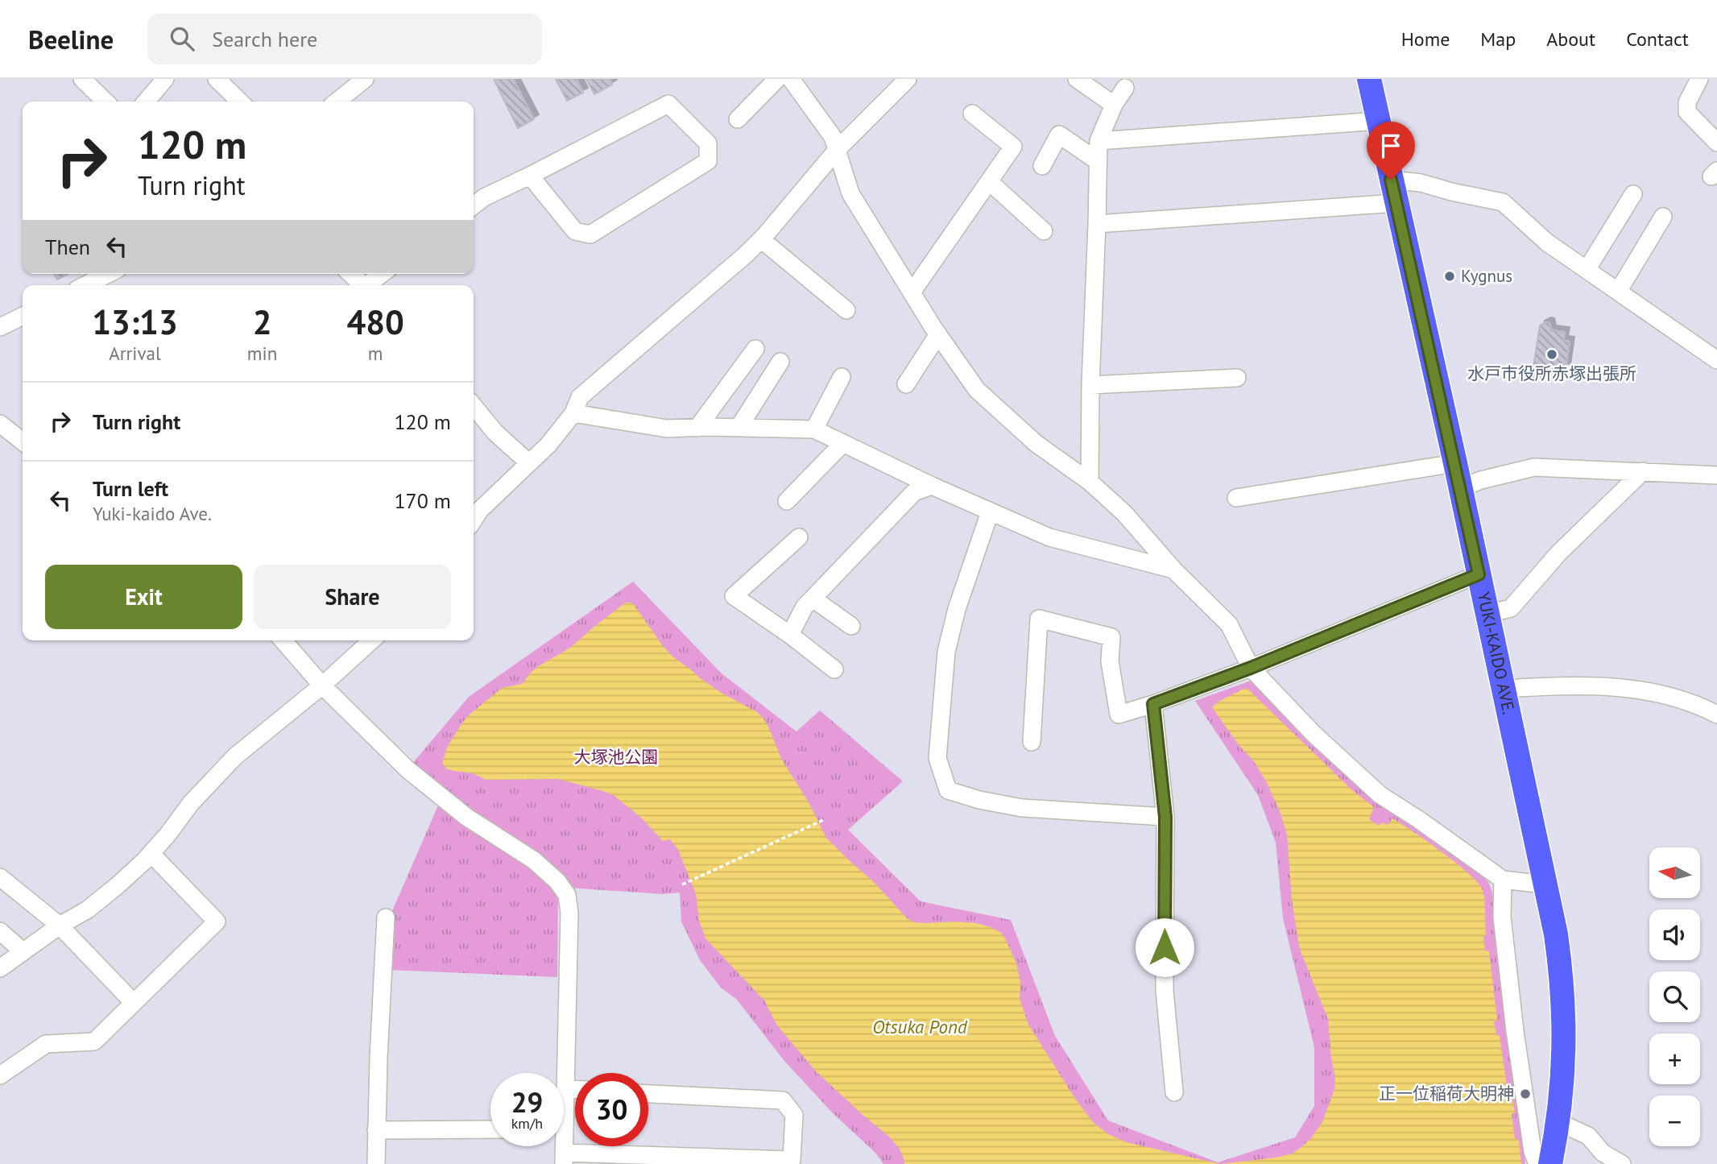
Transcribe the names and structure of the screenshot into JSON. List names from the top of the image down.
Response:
{
  "streets": {
    "highway": ["YUKI-KAIDO AVE."]
  },
  "water": ["Otsuka Pond"],
  "parks": ["大塚池公園"],
  "places": ["Kygnus", "水戸市役所赤塚出張所", "正一位稲荷大明神"],
  "north": "left",
  "page": {
    "header": "Beeline",
    "search": "Search here",
    "nav": [
      "Home",
      "Map",
      "About",
      "Contact"
    ],
    "turn": ["120 m", "Turn right"],
    "then": "Then",
    "eta": [
      "13:13",
      "Arrival",
      "2",
      "min",
      "480",
      "m"
    ],
    "list": [
      {
        "name": "Turn right",
        "value": "120 m"
      },
      {
        "name": "Turn left",
        "note": "Yuki-kaido Ave.",
        "value": "170 m"
      }
    ],
    "buttons": ["Exit", "Share"],
    "map_buttons": ["+", "−"],
    "speed": "29 km/h",
    "limit": "30"
  }
}
